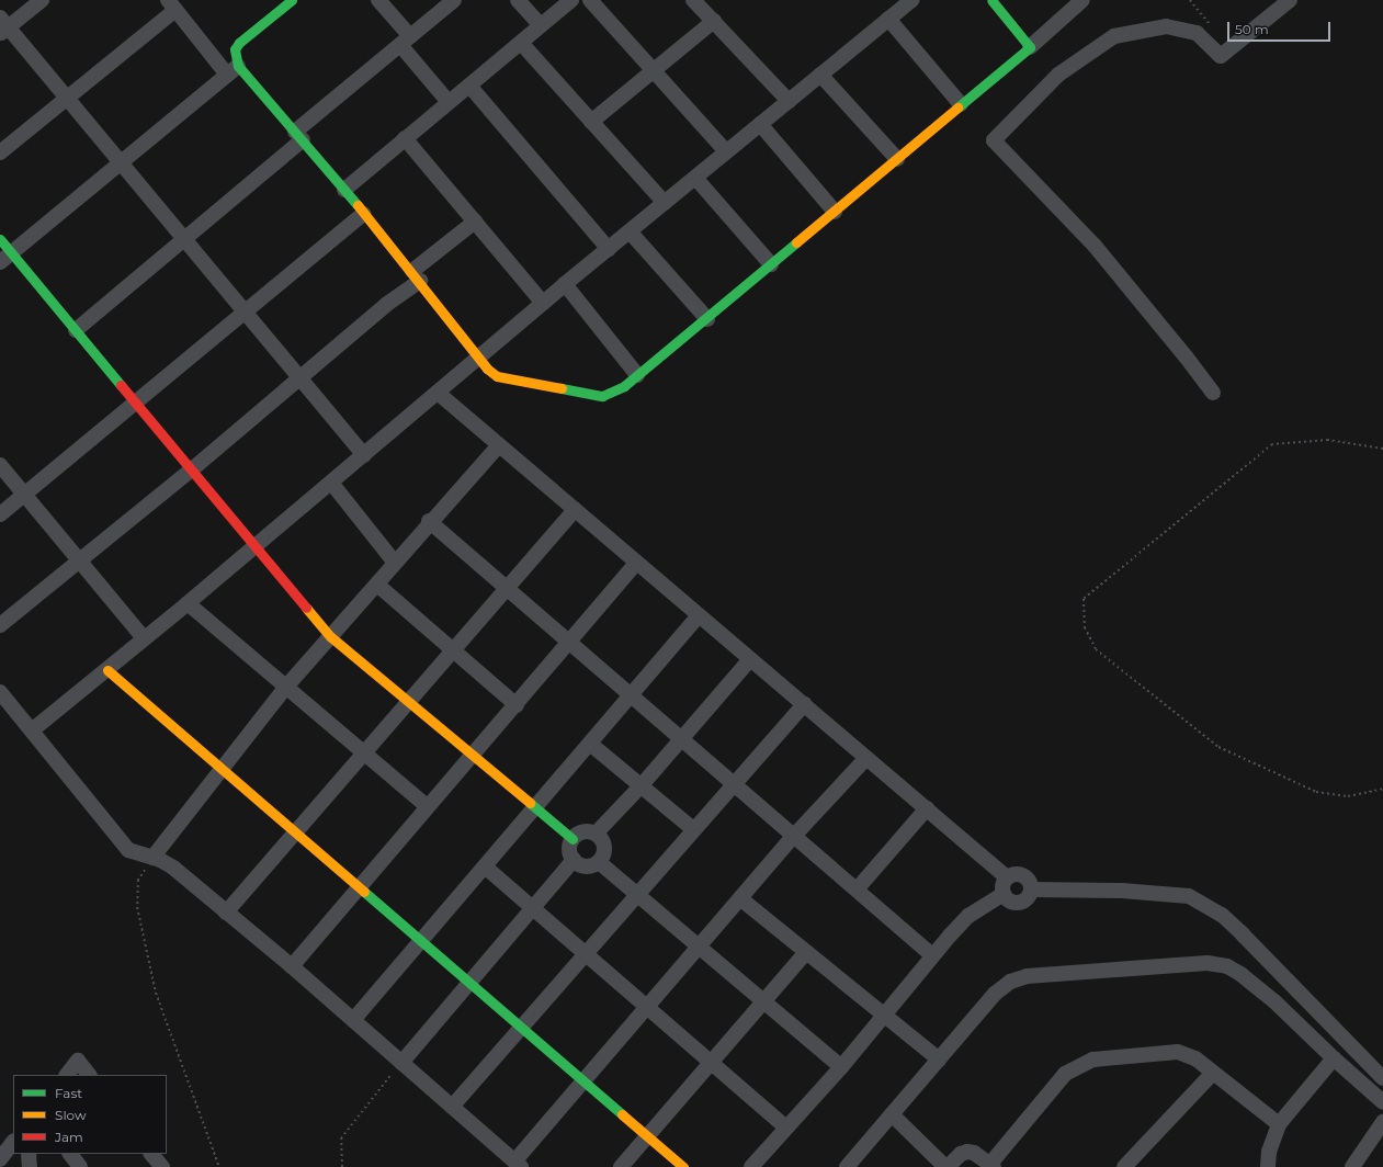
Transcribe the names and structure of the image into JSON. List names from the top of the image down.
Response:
{
  "legend": ["Fast", "Slow", "Jam"],
  "scale_bar": "50 m"
}
